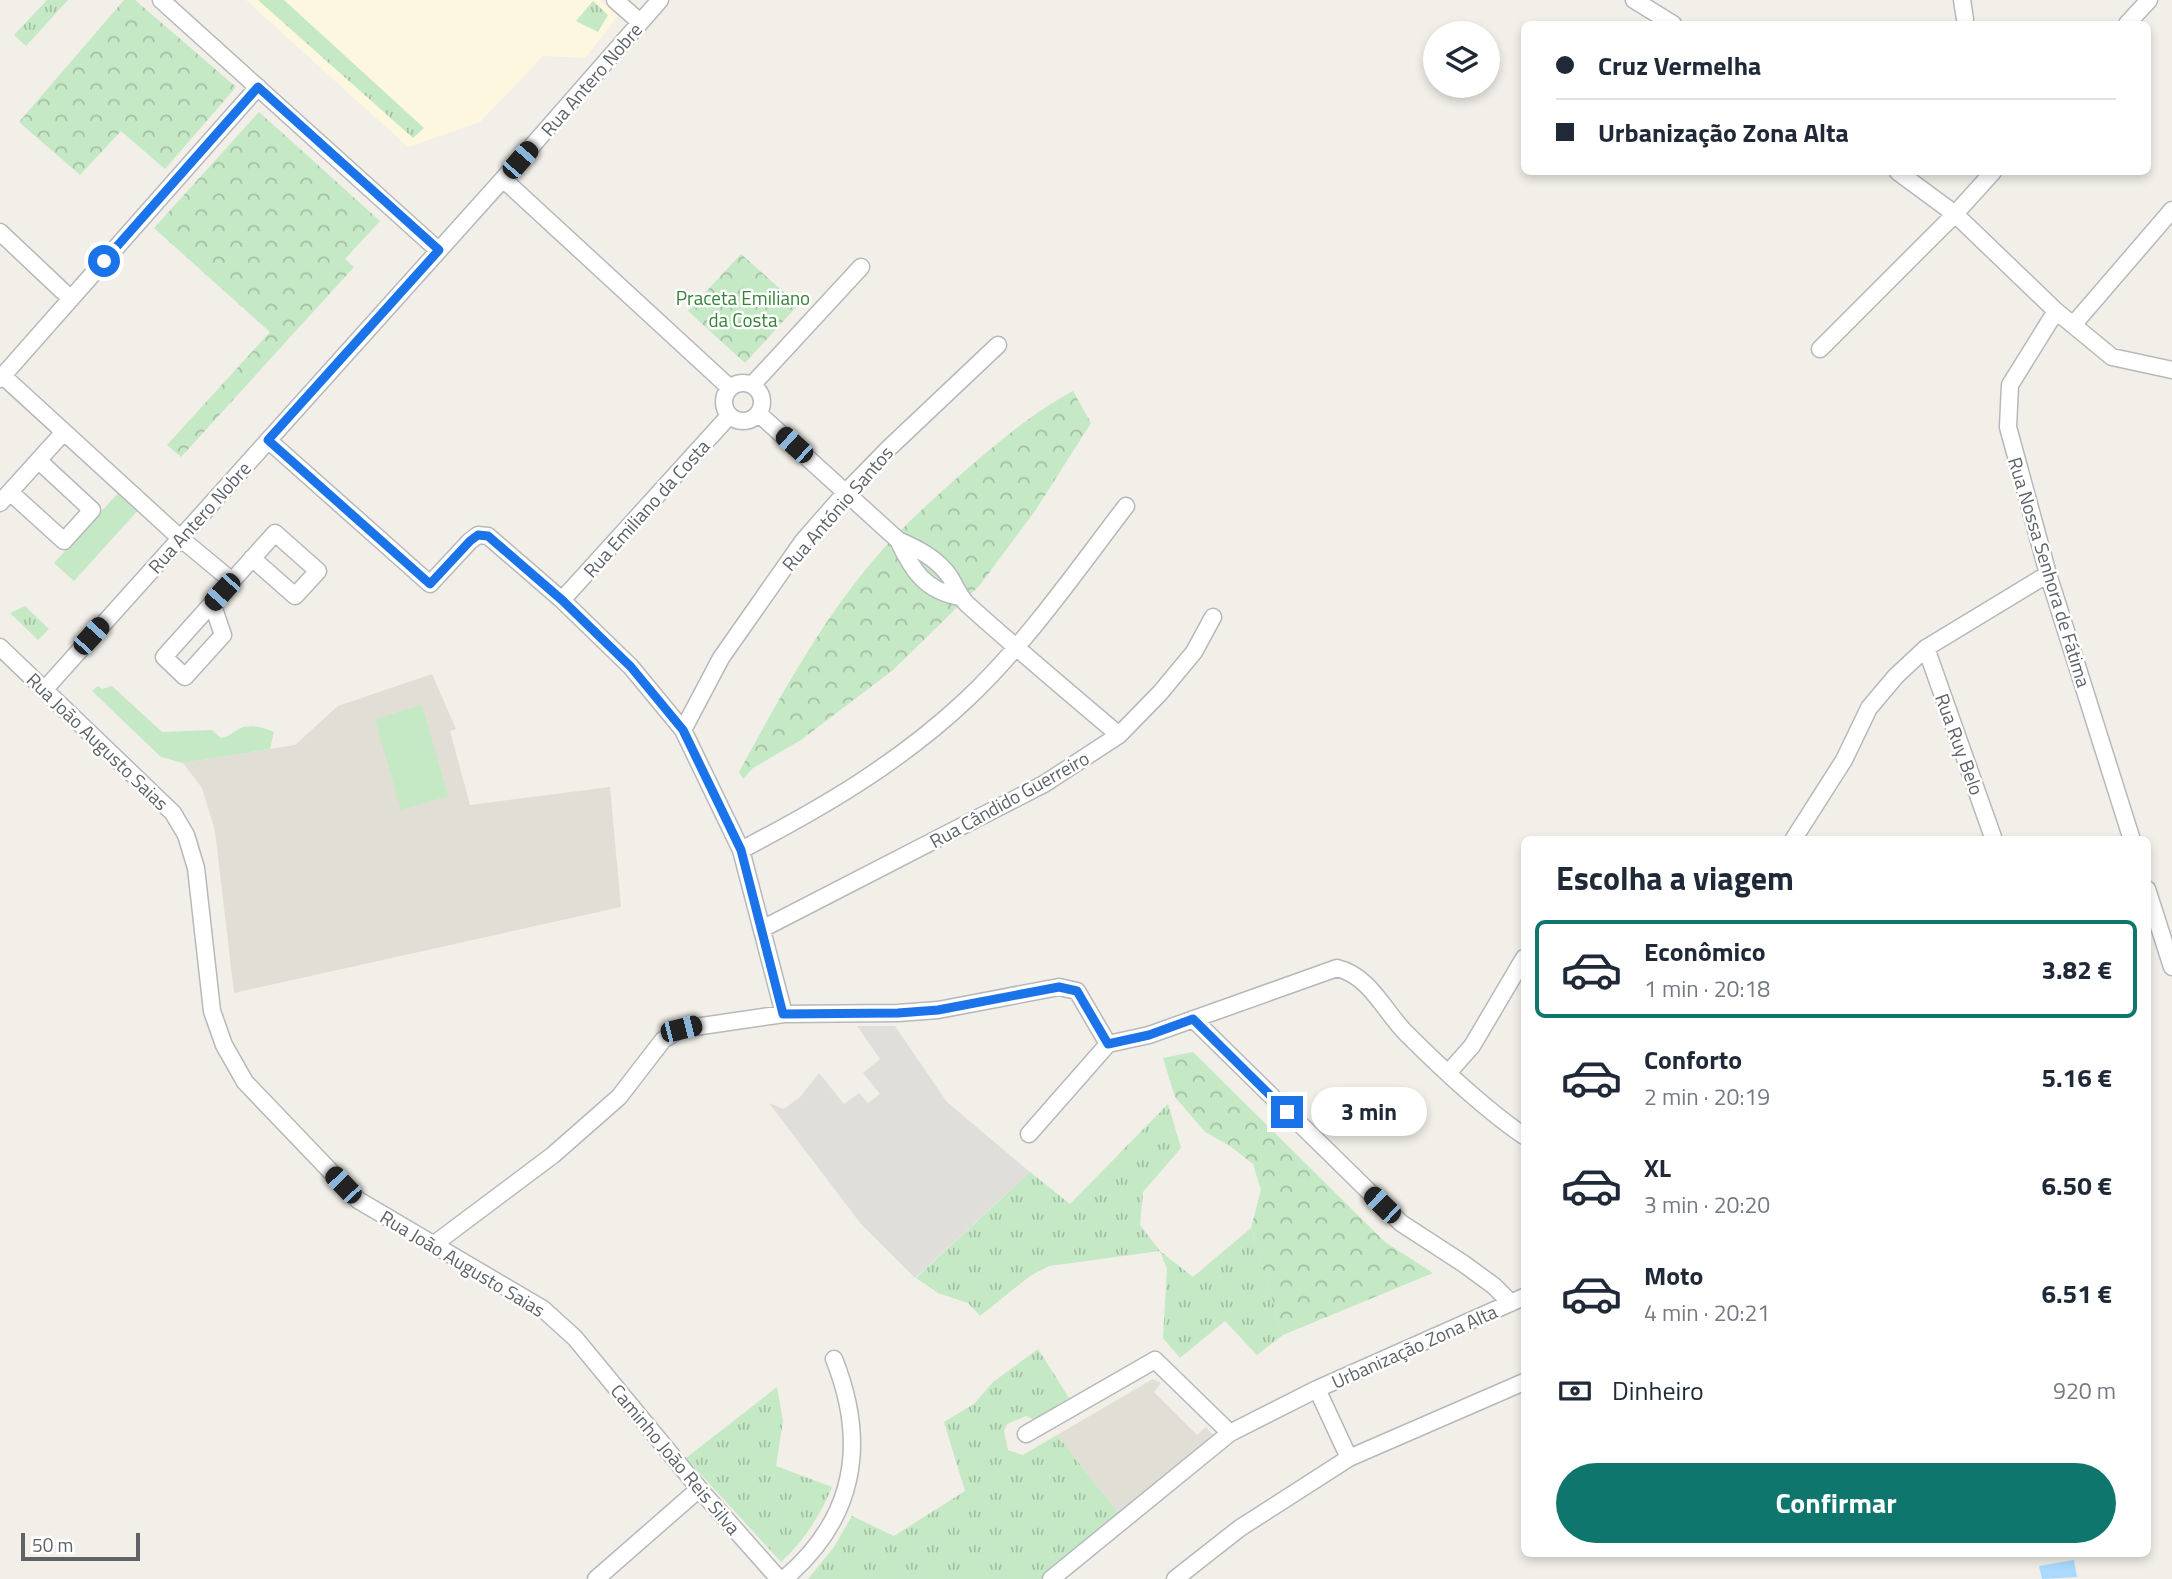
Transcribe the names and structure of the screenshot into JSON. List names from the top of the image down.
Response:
{
  "streets": {
    "street": [
      "Rua Antero Nobre",
      "Rua Emiliano da Costa",
      "Rua António Santos",
      "Rua Nossa Senhora de Fátima",
      "Rua João Augusto Saias",
      "Rua Ruy Belo",
      "Rua Cândido Guerreiro",
      "Urbanização Zona Alta",
      "Caminho João Reis Silva"
    ]
  },
  "crossings": [
    ["Rua Antero Nobre", "Rua João Augusto Saias"],
    ["Rua João Augusto Saias", "Caminho João Reis Silva"]
  ],
  "parks": ["Praceta Emiliano da Costa"],
  "scale_bar": "50 m",
  "page": {
    "banner": ["Cruz Vermelha", "Urbanização Zona Alta"],
    "heading": "Escolha a viagem",
    "list": [
      {
        "name": "Econômico",
        "note": "1 min · 20:18",
        "value": "3.82 €"
      },
      {
        "name": "Conforto",
        "note": "2 min · 20:19",
        "value": "5.16 €"
      },
      {
        "name": "XL",
        "note": "3 min · 20:20",
        "value": "6.50 €"
      },
      {
        "name": "Moto",
        "note": "4 min · 20:21",
        "value": "6.51 €"
      }
    ],
    "bubble": "3 min",
    "pay": ["Dinheiro", "920 m"],
    "buttons": "Confirmar",
    "scale": "50 m"
  }
}
